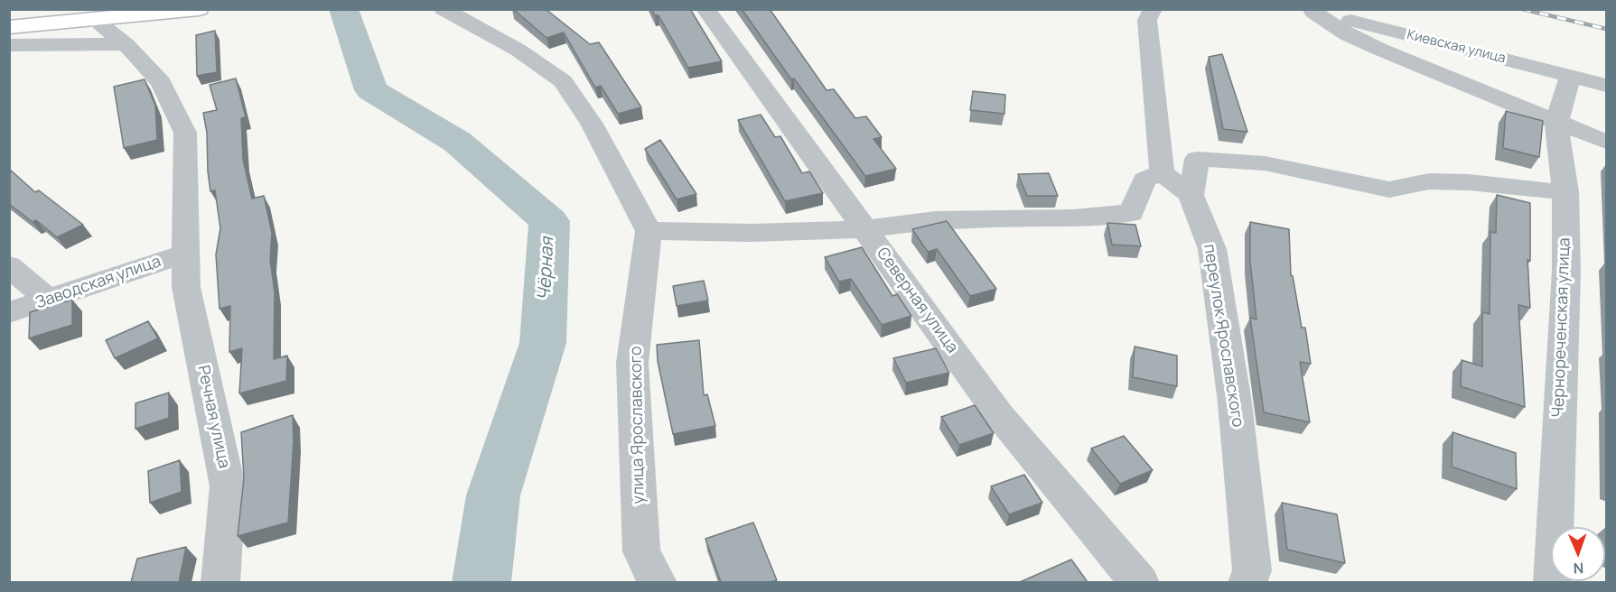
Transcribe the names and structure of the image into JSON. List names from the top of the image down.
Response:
{
  "streets": {
    "street": [
      "Киевская улица",
      "Заводская улица",
      "Северная улица",
      "Чернореченская улица",
      "переулок Ярославского",
      "Речная улица",
      "улица Ярославского"
    ]
  },
  "crossings": [
    ["Киевская улица", "Чернореченская улица"],
    ["Заводская улица", "Речная улица"]
  ],
  "water": ["Чёрная"],
  "north": "bottom"
}
